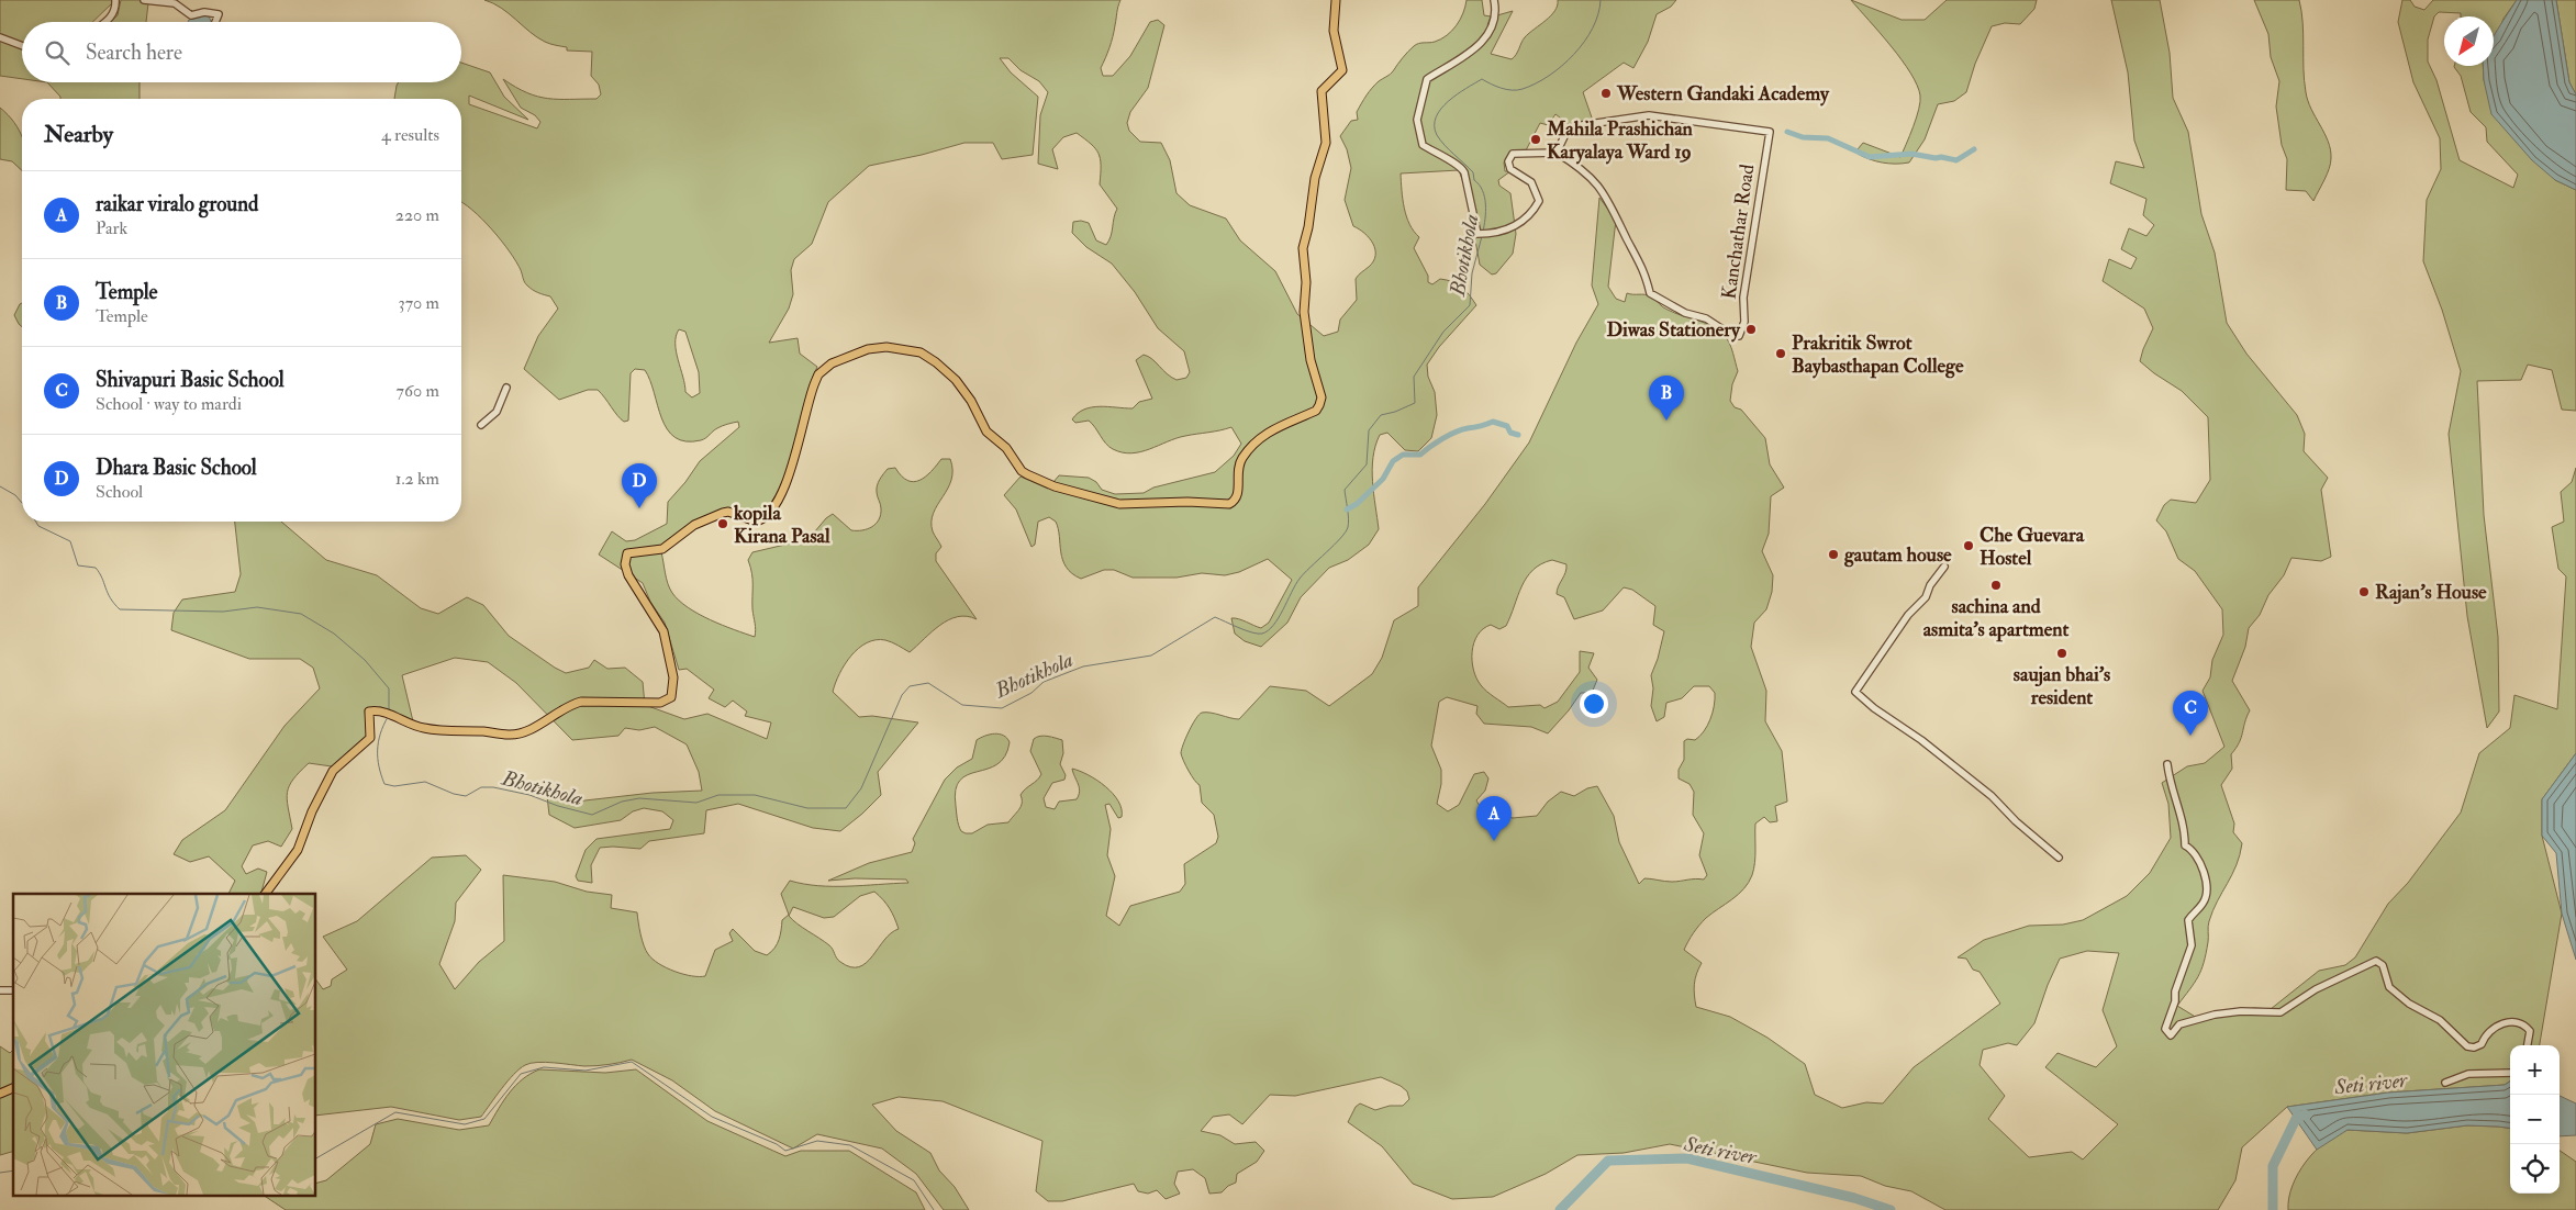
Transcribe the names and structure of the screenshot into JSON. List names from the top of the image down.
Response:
{
  "streets": {
    "street": ["Kanchathar Road"]
  },
  "water": ["Bhotikhola", "Seti river"],
  "places": [
    "Western Gandaki Academy",
    "Mahila Prashichan Karyalaya Ward 19",
    "Diwas Stationery",
    "Prakritik Swrot Baybasthapan College",
    "kopila Kirana Pasal",
    "Che Guevara Hostel",
    "gautam house",
    "sachina and asmita's apartment",
    "Rajan's House",
    "saujan bhai's resident"
  ],
  "north": "bottom left",
  "page": {
    "search": "Search here",
    "heading": ["Nearby", "4 results"],
    "list": [
      {
        "mark": "A",
        "name": "raikar viralo ground",
        "note": "Park",
        "value": "220 m"
      },
      {
        "mark": "B",
        "name": "Temple",
        "note": "Temple",
        "value": "370 m"
      },
      {
        "mark": "C",
        "name": "Shivapuri Basic School",
        "note": "School · way to mardi",
        "value": "760 m"
      },
      {
        "mark": "D",
        "name": "Dhara Basic School",
        "note": "School",
        "value": "1.2 km"
      }
    ],
    "pins": [
      "B",
      "D",
      "C",
      "A"
    ],
    "map_buttons": ["+", "−"]
  }
}
